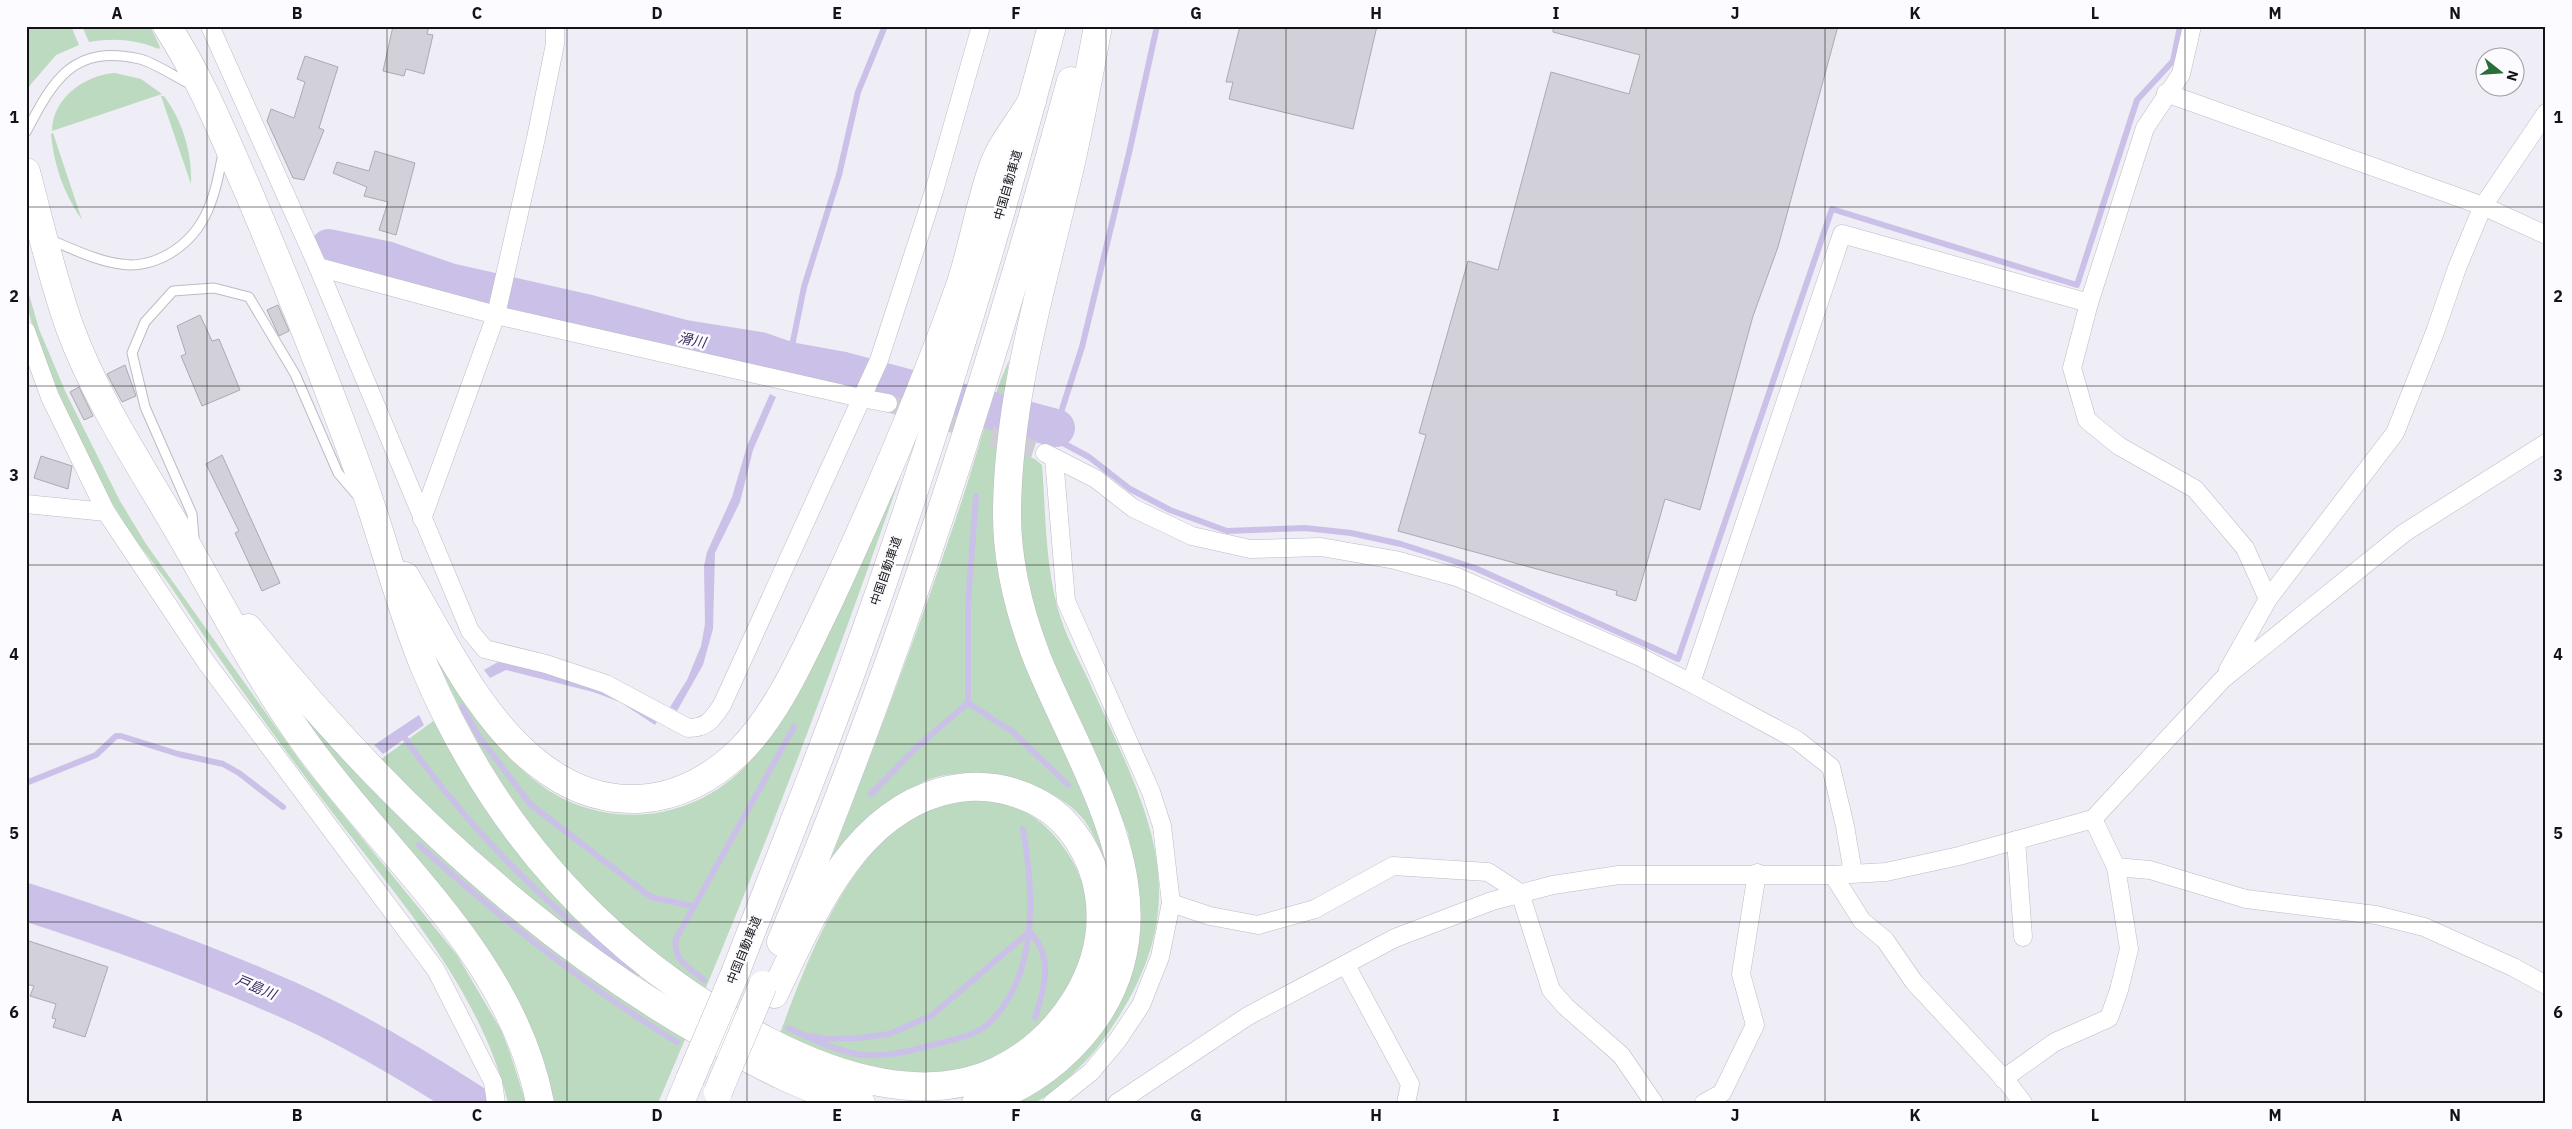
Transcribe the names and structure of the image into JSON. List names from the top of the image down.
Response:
{
  "streets": {
    "highway": ["中国自動車道"]
  },
  "water": ["滑川", "戸島川"],
  "north": "right",
  "grid": {
    "columns": [
      "A",
      "B",
      "C",
      "D",
      "E",
      "F",
      "G",
      "H",
      "I",
      "J",
      "K",
      "L",
      "M",
      "N"
    ],
    "rows": [
      "1",
      "2",
      "3",
      "4",
      "5",
      "6"
    ]
  }
}
